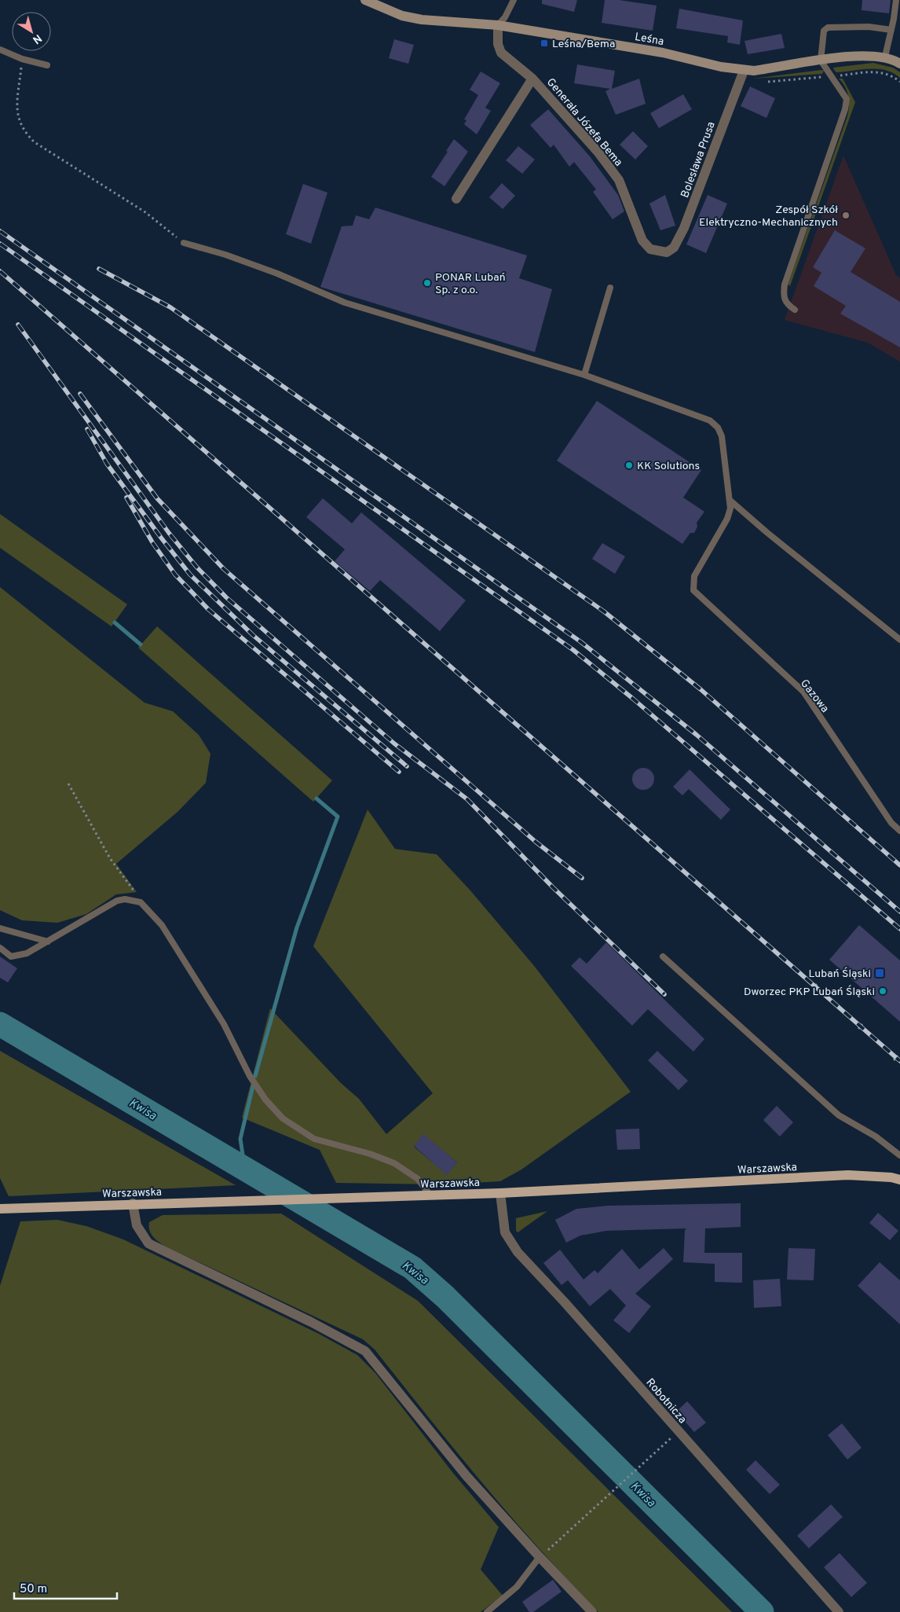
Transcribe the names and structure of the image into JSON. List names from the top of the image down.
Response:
{
  "streets": {
    "main road": ["Leśna", "Warszawska"],
    "street": ["Generała Józefa Bema", "Bolesława Prusa", "Robotnicza"],
    "lane": ["Gazowa"]
  },
  "crossings": [
    ["Leśna", "Generała Józefa Bema"],
    ["Leśna", "Bolesława Prusa"],
    ["Generała Józefa Bema", "Bolesława Prusa"],
    ["Warszawska", "Robotnicza"]
  ],
  "water": ["Kwisa"],
  "places": {
    "transit": ["Leśna/Bema", "Lubań Śląski"],
    "other": [
      "Zespół Szkół Elektryczno-Mechanicznych",
      "PONAR Lubań Sp. z o.o.",
      "KK Solutions",
      "Dworzec PKP Lubań Śląski"
    ]
  },
  "scale_bar": "50 m",
  "north": "bottom right"
}
